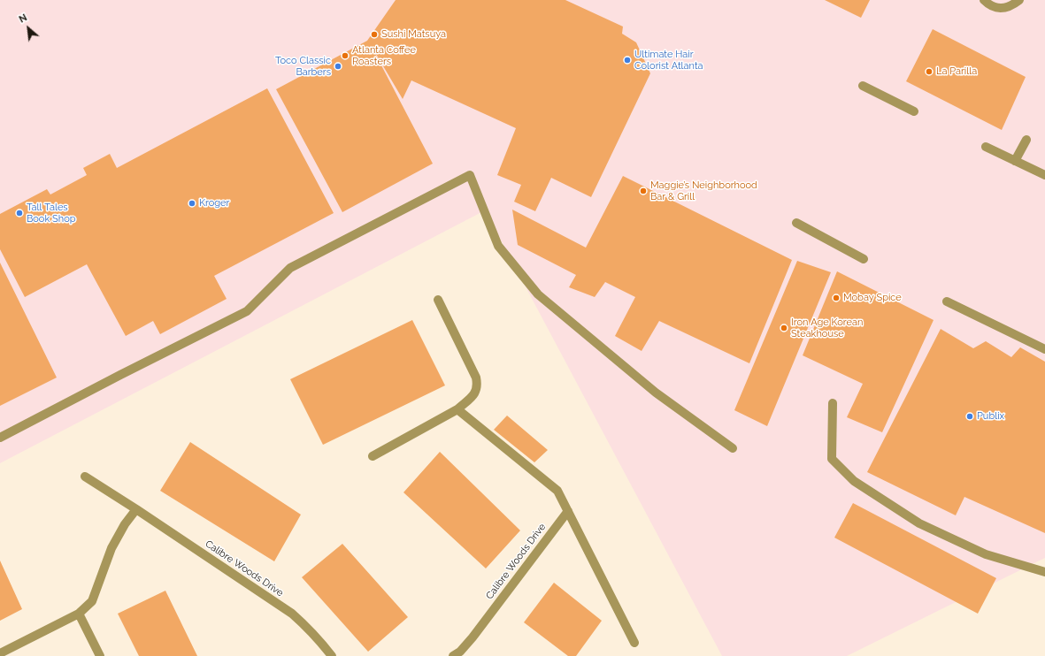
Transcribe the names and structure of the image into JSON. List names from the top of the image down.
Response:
{
  "streets": {
    "street": ["Calibre Woods Drive"]
  },
  "places": [
    "Sushi Matsuya",
    "Atlanta Coffee Roasters",
    "Ultimate Hair Colorist Atlanta",
    "Toco Classic Barbers",
    "La Parilla",
    "Maggie’s Neighborhood Bar & Grill",
    "Kroger",
    "Tall Tales Book Shop",
    "Mobay Spice",
    "Iron Age Korean Steakhouse",
    "Publix"
  ],
  "north": "top left"
}
